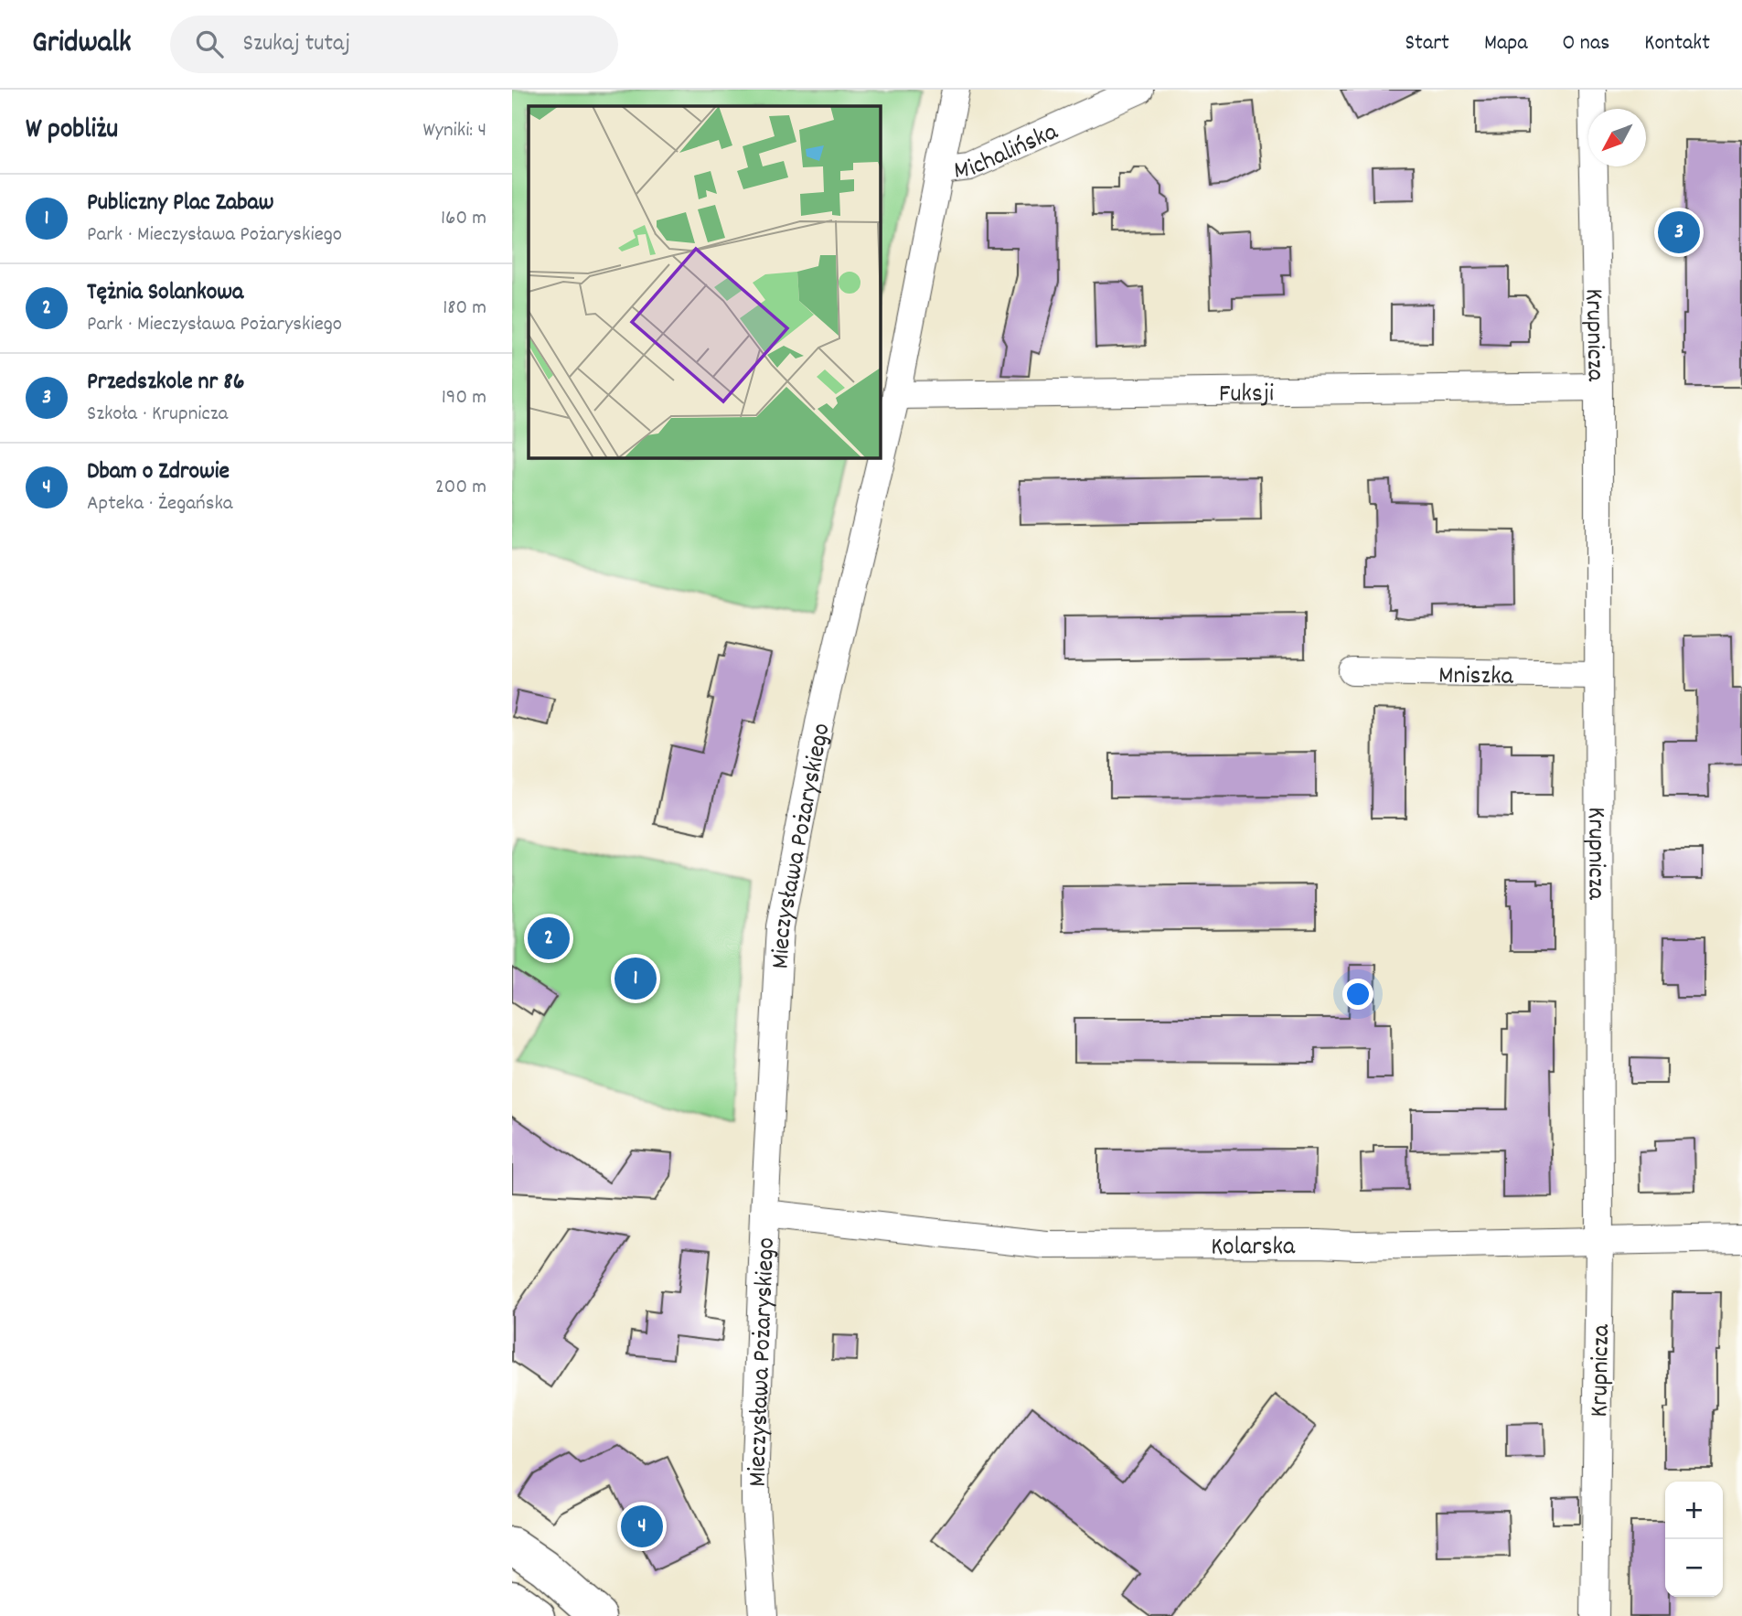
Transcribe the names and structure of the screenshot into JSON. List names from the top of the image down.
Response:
{
  "streets": {
    "street": [
      "Michalińska",
      "Krupnicza",
      "Fuksji",
      "Mniszka",
      "Mieczysława Pożaryskiego",
      "Kolarska"
    ]
  },
  "crossings": [
    ["Michalińska", "Mieczysława Pożaryskiego"],
    ["Krupnicza", "Fuksji"],
    ["Krupnicza", "Mniszka"],
    ["Krupnicza", "Kolarska"],
    ["Fuksji", "Mieczysława Pożaryskiego"],
    ["Mieczysława Pożaryskiego", "Kolarska"]
  ],
  "north": "bottom left",
  "page": {
    "header": "Gridwalk",
    "search": "Szukaj tutaj",
    "nav": [
      "Start",
      "Mapa",
      "O nas",
      "Kontakt"
    ],
    "heading": ["W pobliżu", "Wyniki: 4"],
    "list": [
      {
        "mark": "1",
        "name": "Publiczny Plac Zabaw",
        "note": "Park · Mieczysława Pożaryskiego",
        "value": "160 m"
      },
      {
        "mark": "2",
        "name": "Tężnia Solankowa",
        "note": "Park · Mieczysława Pożaryskiego",
        "value": "180 m"
      },
      {
        "mark": "3",
        "name": "Przedszkole nr 86",
        "note": "Szkoła · Krupnicza",
        "value": "190 m"
      },
      {
        "mark": "4",
        "name": "Dbam o Zdrowie",
        "note": "Apteka · Żegańska",
        "value": "200 m"
      }
    ],
    "pins": [
      "3",
      "2",
      "1",
      "4"
    ],
    "map_buttons": ["+", "−"]
  }
}
